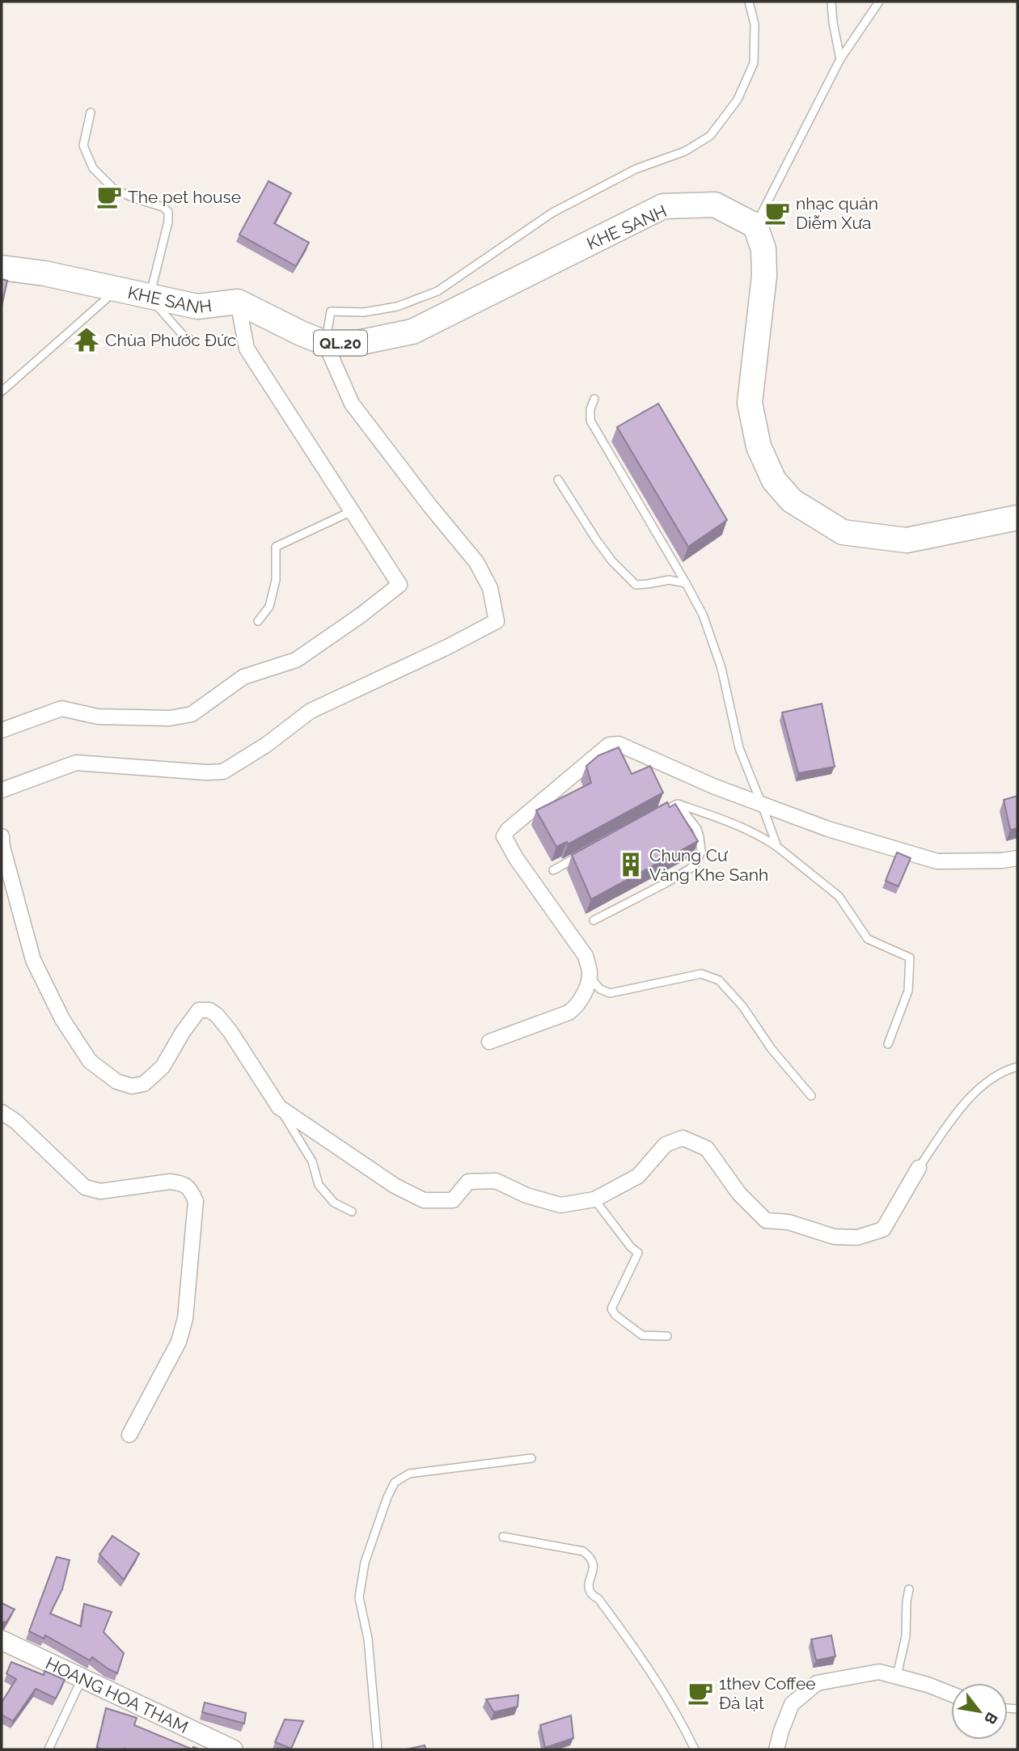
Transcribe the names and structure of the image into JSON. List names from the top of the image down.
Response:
{
  "streets": {
    "highway": ["KHE SANH", "QL.20"],
    "street": ["HOANG HOA THAM"]
  },
  "places": {
    "cafe": ["The pet house", "nhạc quán Diễm Xưa", "1thev Coffee Đà lạt"],
    "temple": ["Chùa Phước Đức"],
    "building": ["Chung Cư Vàng Khe Sanh"]
  },
  "north": "bottom right"
}
